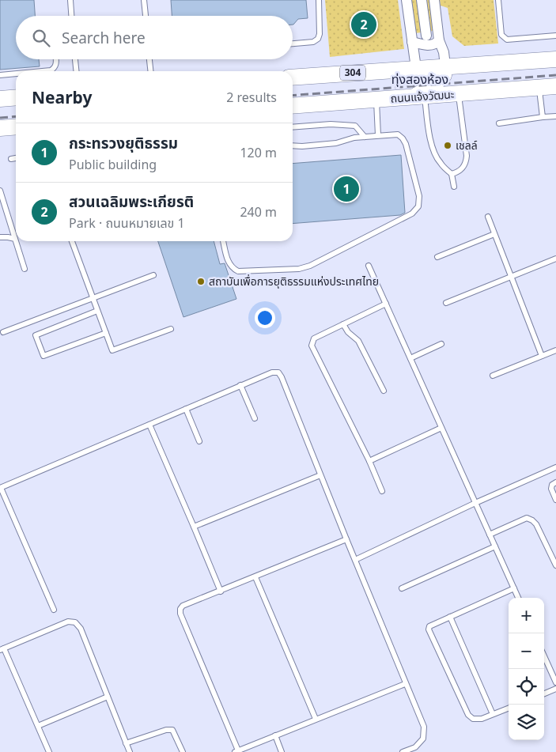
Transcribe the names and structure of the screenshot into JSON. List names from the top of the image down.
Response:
{
  "streets": {
    "main road": ["304", "ถนนแจ้งวัฒนะ"]
  },
  "districts": ["ทุ่งสองห้อง"],
  "places": ["เชลล์", "สถาบันเพื่อการยุติธรรมแห่งประเทศไทย"],
  "page": {
    "pins": ["2", "1"],
    "search": "Search here",
    "heading": ["Nearby", "2 results"],
    "list": [
      {
        "mark": "1",
        "name": "กระทรวงยุติธรรม",
        "note": "Public building",
        "value": "120 m"
      },
      {
        "mark": "2",
        "name": "สวนเฉลิมพระเกียรติ",
        "note": "Park · ถนนหมายเลข 1",
        "value": "240 m"
      }
    ],
    "map_buttons": ["+", "−"]
  }
}
